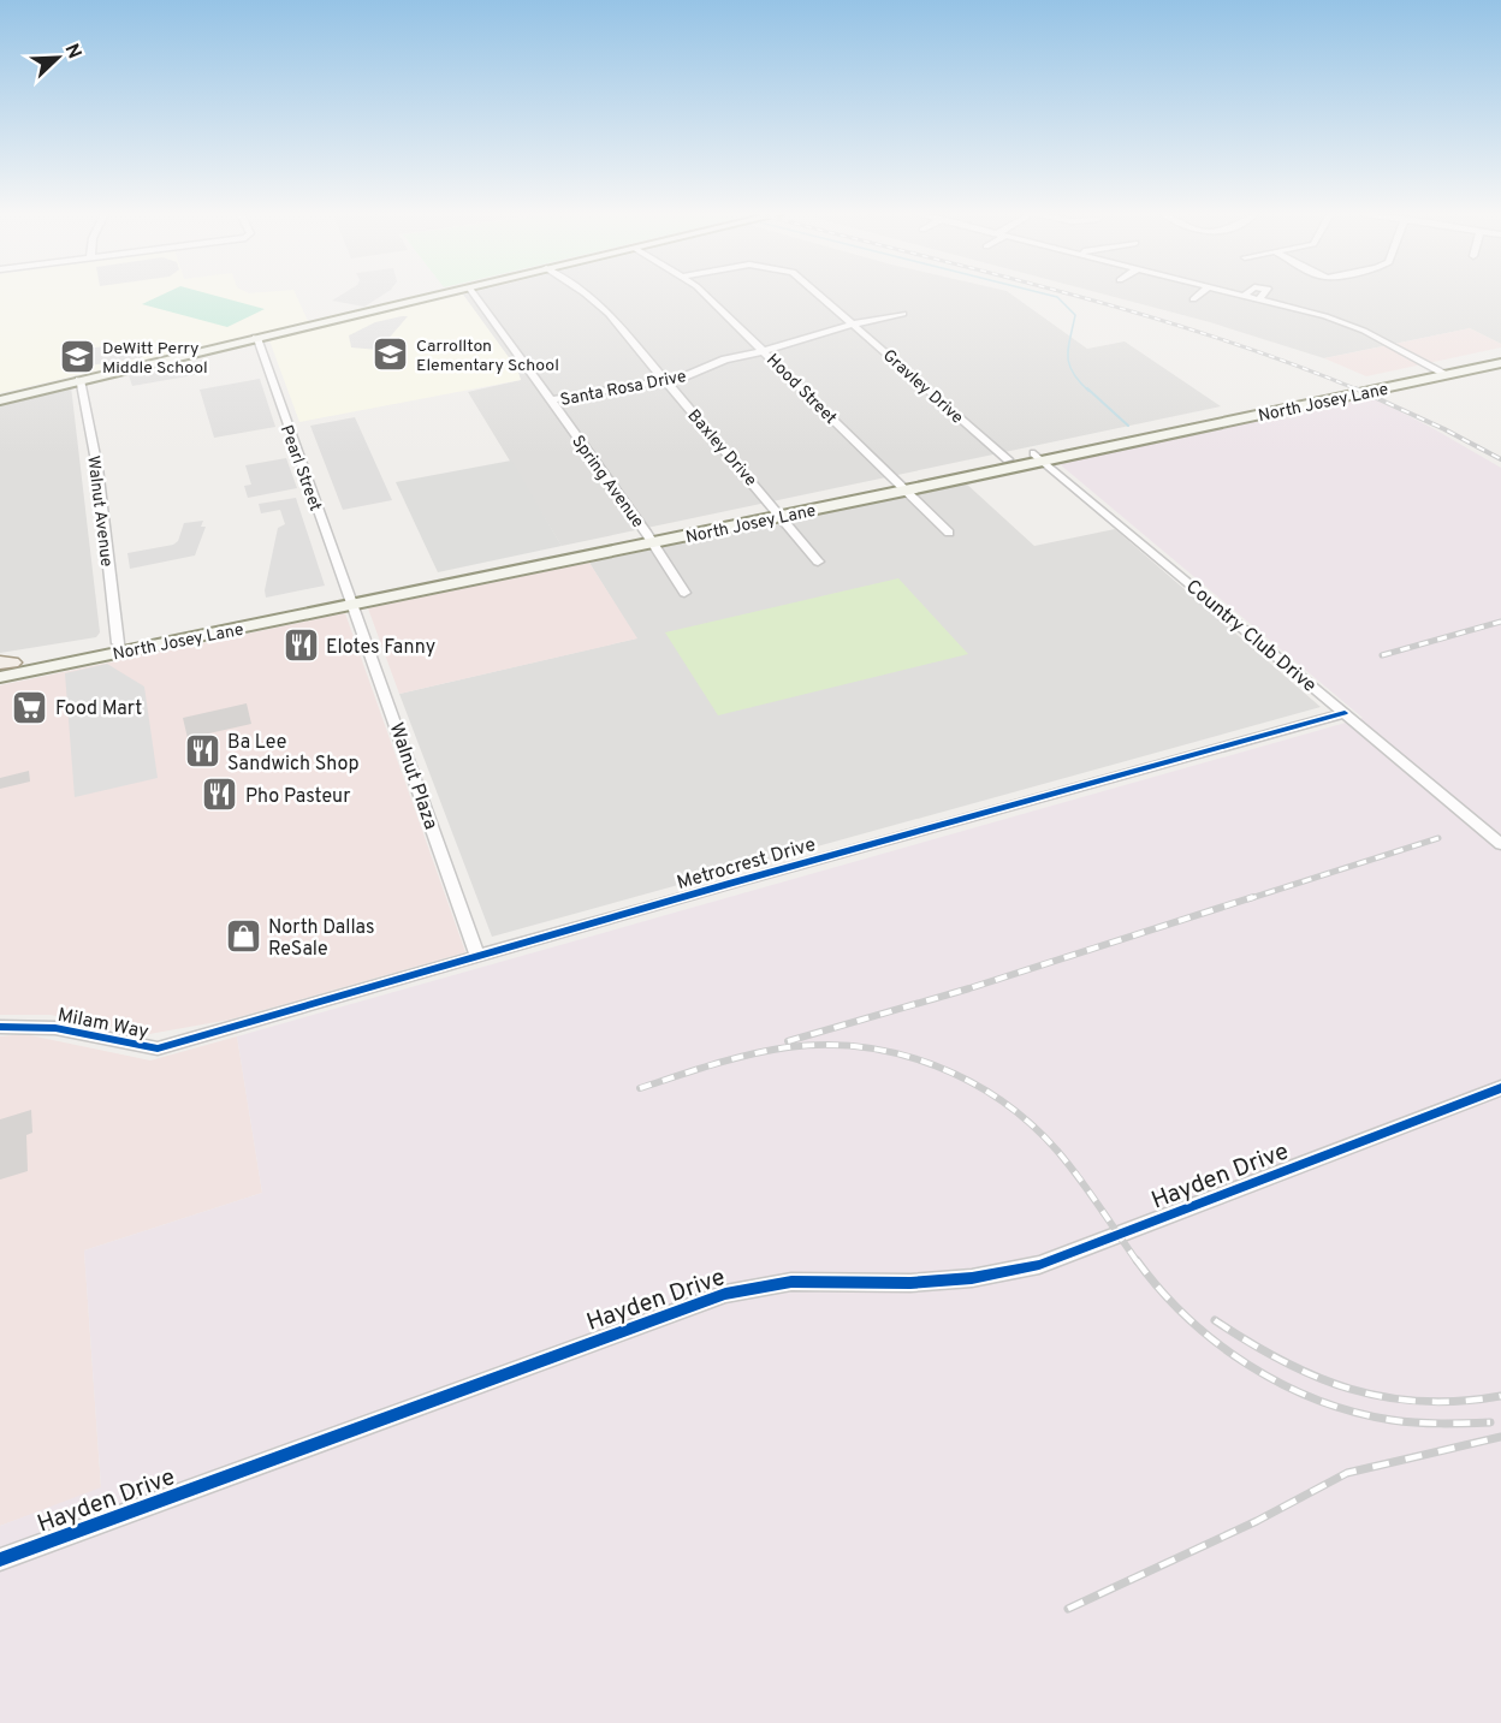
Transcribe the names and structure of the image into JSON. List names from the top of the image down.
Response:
{
  "streets": {
    "main road": ["North Josey Lane"],
    "street": [
      "Gravley Drive",
      "Santa Rosa Drive",
      "Hood Street",
      "Baxley Drive",
      "Pearl Street",
      "Spring Avenue",
      "Walnut Avenue",
      "Country Club Drive",
      "Walnut Plaza",
      "Metrocrest Drive",
      "Milam Way",
      "Hayden Drive"
    ]
  },
  "crossings": [
    ["Gravley Drive", "Santa Rosa Drive"],
    ["Gravley Drive", "North Josey Lane"],
    ["Santa Rosa Drive", "Hood Street"],
    ["Santa Rosa Drive", "Baxley Drive"],
    ["Santa Rosa Drive", "Spring Avenue"],
    ["Hood Street", "North Josey Lane"],
    ["North Josey Lane", "Baxley Drive"],
    ["North Josey Lane", "Pearl Street"],
    ["North Josey Lane", "Spring Avenue"],
    ["North Josey Lane", "Walnut Avenue"],
    ["North Josey Lane", "Country Club Drive"],
    ["North Josey Lane", "Walnut Plaza"],
    ["Pearl Street", "Walnut Plaza"],
    ["Country Club Drive", "Metrocrest Drive"],
    ["Walnut Plaza", "Metrocrest Drive"],
    ["Metrocrest Drive", "Milam Way"]
  ],
  "places": {
    "school or university": ["Carrollton Elementary School", "DeWitt Perry Middle School"],
    "restaurant": ["Elotes Fanny", "Ba Lee Sandwich Shop", "Pho Pasteur"],
    "supermarket": ["Food Mart"],
    "shop": ["North Dallas ReSale"]
  },
  "north": "top right"
}
